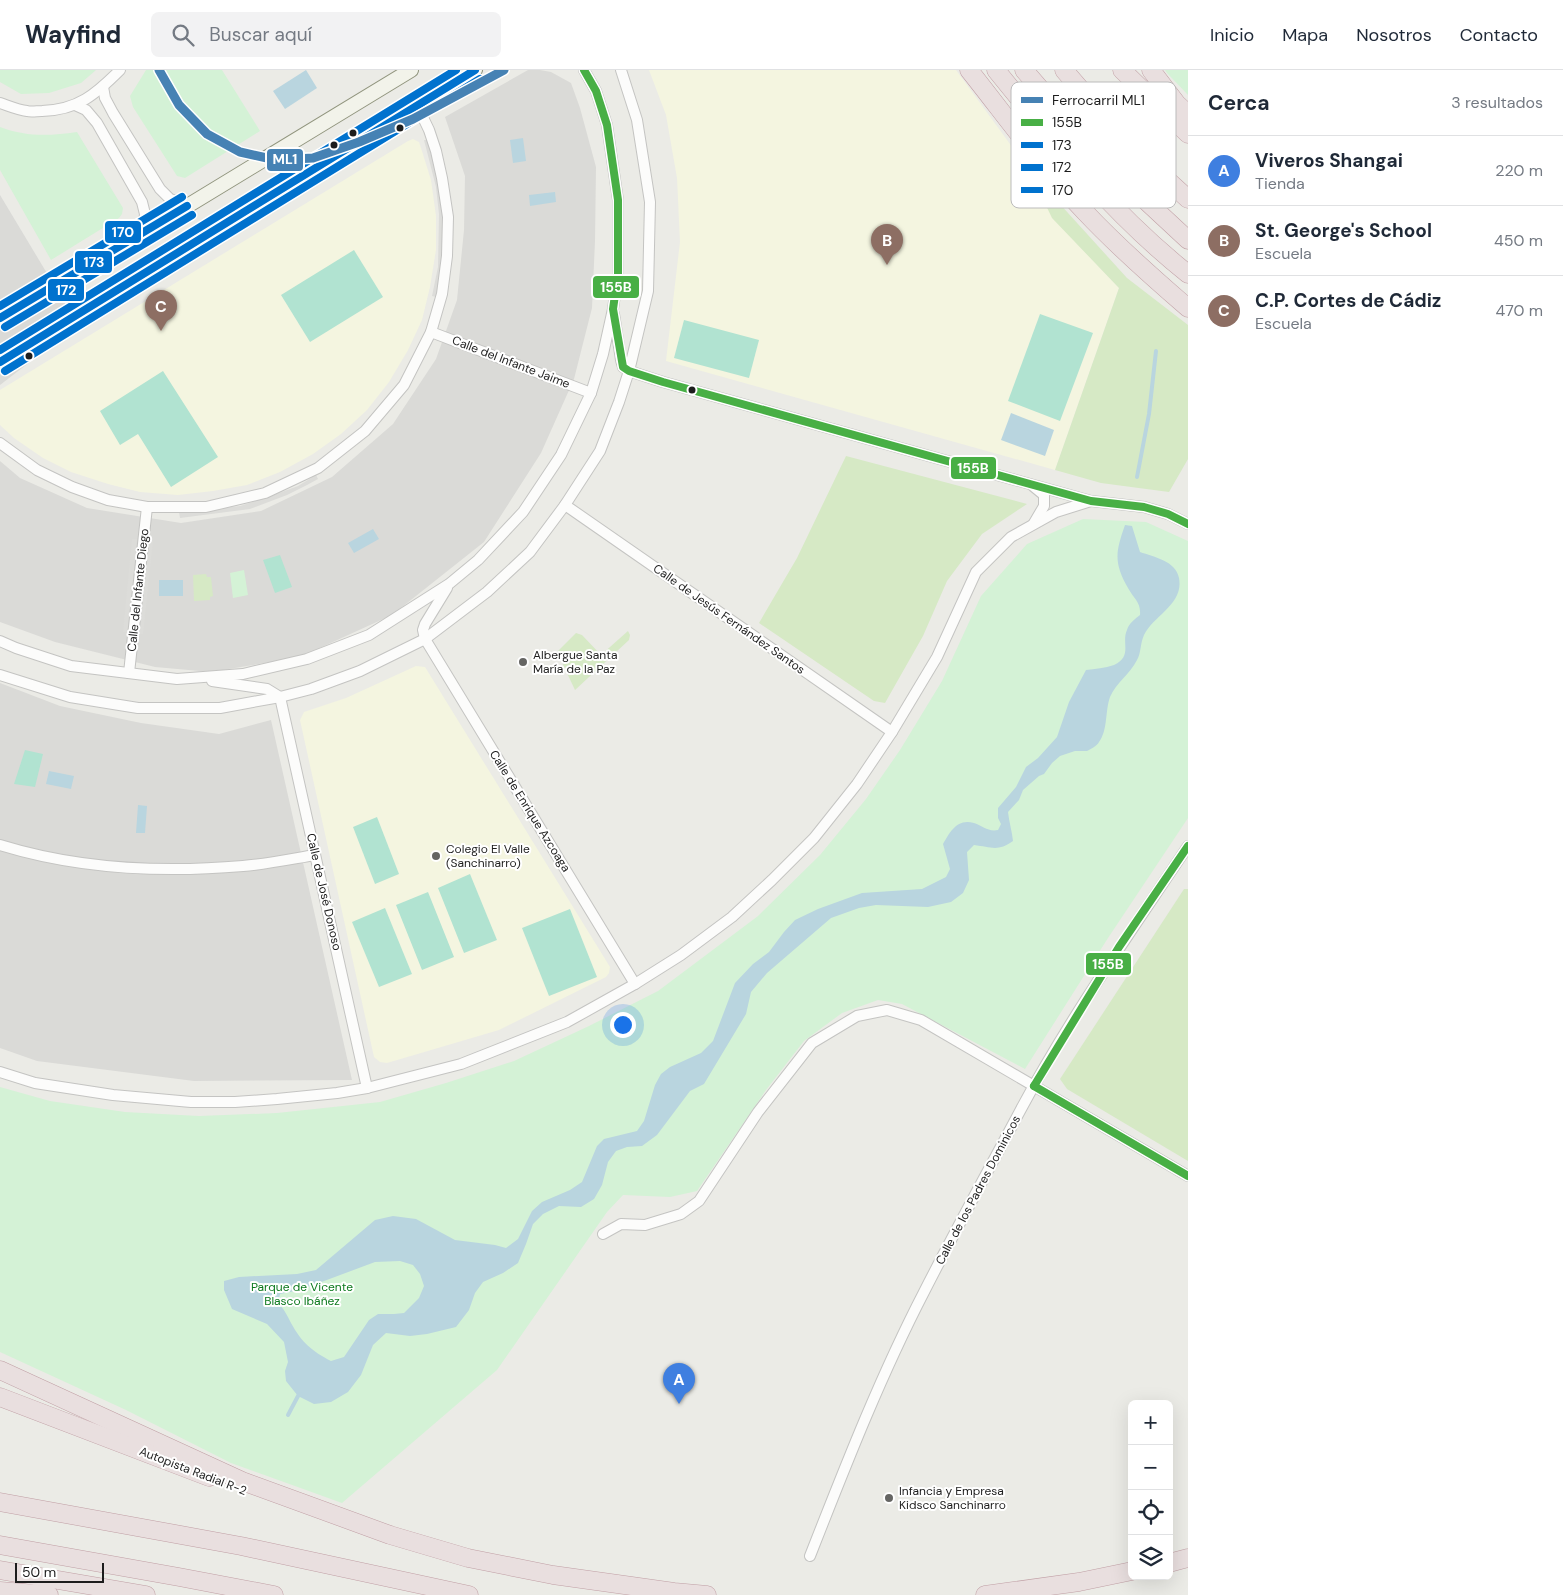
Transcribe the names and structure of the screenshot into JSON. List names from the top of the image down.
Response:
{
  "streets": {
    "highway": ["Autopista Radial R-2"],
    "street": [
      "Calle del Infante Jaime",
      "Calle del Infante Diego",
      "Calle de Jesús Fernández Santos",
      "Calle de Enrique Azcoaga",
      "Calle de José Donoso",
      "Calle de los Padres Dominicos"
    ]
  },
  "parks": ["Parque de Vicente Blasco Ibáñez"],
  "places": ["Albergue Santa María de la Paz", "Colegio El Valle (Sanchinarro)", "Infancia y Empresa Kidsco Sanchinarro"],
  "lines": [
    "rail line ML1",
    "transit line 155B",
    "transit line 173",
    "transit line 170",
    "transit line 172"
  ],
  "legend": [
    "Ferrocarril ML1",
    "155B",
    "173",
    "172",
    "170"
  ],
  "scale_bar": "50 m",
  "page": {
    "header": "Wayfind",
    "search": "Buscar aquí",
    "nav": [
      "Inicio",
      "Mapa",
      "Nosotros",
      "Contacto"
    ],
    "heading": ["Cerca", "3 resultados"],
    "list": [
      {
        "mark": "A",
        "name": "Viveros Shangai",
        "note": "Tienda",
        "value": "220 m"
      },
      {
        "mark": "B",
        "name": "St. George's School",
        "note": "Escuela",
        "value": "450 m"
      },
      {
        "mark": "C",
        "name": "C.P. Cortes de Cádiz",
        "note": "Escuela",
        "value": "470 m"
      }
    ],
    "pins": ["B", "C", "A"],
    "map_buttons": ["+", "−"],
    "scale": "50 m"
  }
}
